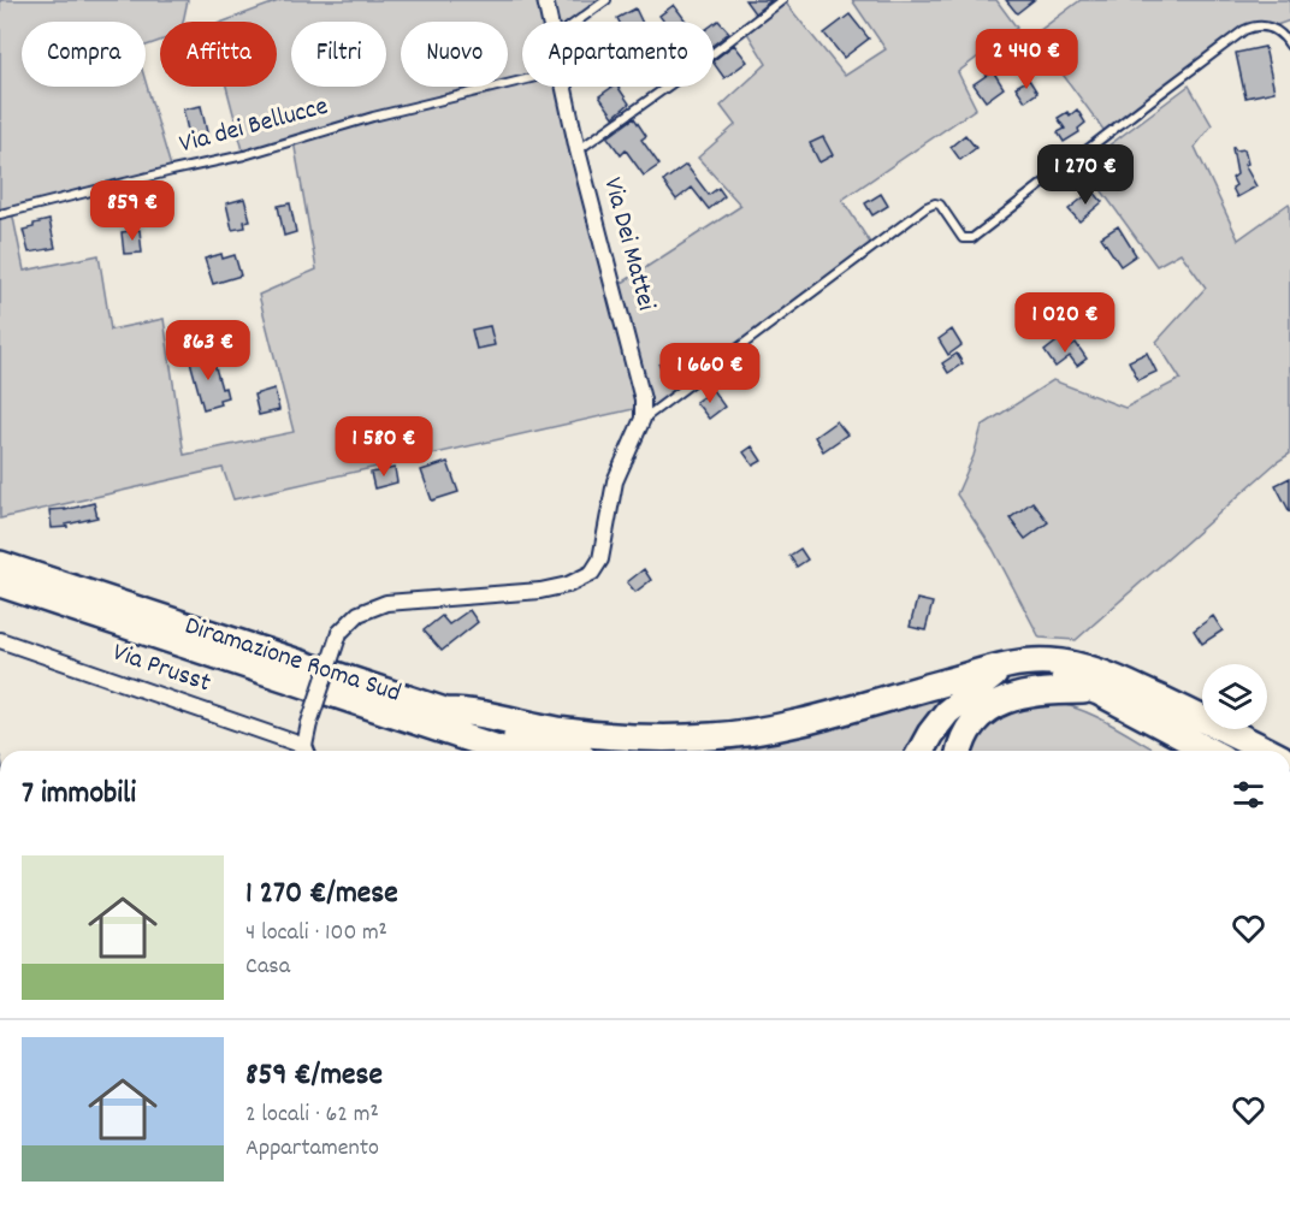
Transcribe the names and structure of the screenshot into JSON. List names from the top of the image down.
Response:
{
  "streets": {
    "highway": ["Diramazione Roma Sud"],
    "street": ["Via Dei Mattei", "Via Prusst"],
    "lane": ["Via dei Bellucce"]
  },
  "page": {
    "chip": [
      "Compra",
      "Affitta",
      "Filtri",
      "Nuovo",
      "Appartamento"
    ],
    "price": [
      "2 440 €",
      "1 270 €",
      "859 €",
      "1 020 €",
      "863 €",
      "1 660 €",
      "1 580 €"
    ],
    "heading": "7 immobili",
    "list": [
      {
        "name": "1 270 €/mese",
        "note": "4 locali · 100 m² · Casa"
      },
      {
        "name": "859 €/mese",
        "note": "2 locali · 62 m² · Appartamento"
      }
    ]
  }
}
